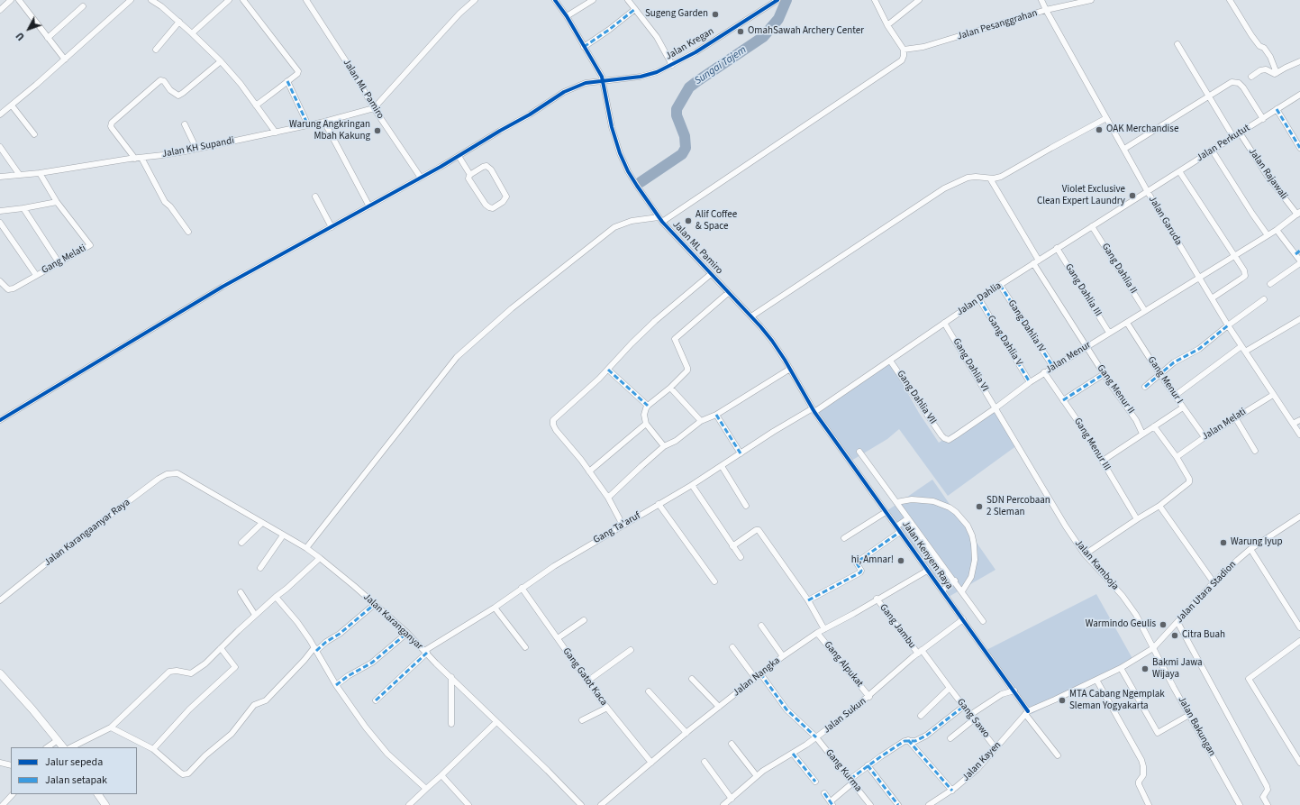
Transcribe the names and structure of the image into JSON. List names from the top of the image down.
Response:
{
  "streets": {
    "street": [
      "Jalan Pesanggrahan",
      "Jalan Kregan",
      "Jalan ML Pamiro",
      "Jalan Perkutut",
      "Jalan KH Supandi",
      "Jalan Rajawali",
      "Jalan Garuda",
      "Gang Melati",
      "Gang Dahlia II",
      "Gang Dahlia III",
      "Jalan Dahlia",
      "Gang Dahlia IV",
      "Gang Dahlia V",
      "Jalan Menur",
      "Gang Dahlia VI",
      "Gang Menur I",
      "Gang Menur II",
      "Gang Dahlia VII",
      "Jalan Melati",
      "Gang Menur III",
      "Gang Ta'aruf",
      "Jalan Karangaanyar Raya",
      "Jalan Kenyem Raya",
      "Jalan Kamboja",
      "Jalan Utara Stadion",
      "Jalan Karanganyar",
      "Gang Jambu",
      "Gang Alpukat",
      "Gang Gatot Kaca",
      "Jalan Nangka",
      "Jalan Sukun",
      "Gang Sawo",
      "Jalan Bakungan",
      "Jalan Kayen",
      "Gang Kurma"
    ]
  },
  "crossings": [
    ["Jalan Pesanggrahan", "Jalan Garuda"],
    ["Jalan Kregan", "Jalan ML Pamiro"],
    ["Jalan ML Pamiro", "Jalan KH Supandi"],
    ["Jalan ML Pamiro", "Jalan Dahlia"],
    ["Jalan ML Pamiro", "Gang Ta'aruf"],
    ["Jalan ML Pamiro", "Jalan Kenyem Raya"],
    ["Jalan Perkutut", "Jalan Rajawali"],
    ["Jalan Perkutut", "Jalan Garuda"],
    ["Jalan Perkutut", "Jalan Dahlia"],
    ["Jalan KH Supandi", "Gang Melati"],
    ["Jalan Rajawali", "Jalan Menur"],
    ["Jalan Garuda", "Jalan Dahlia"],
    ["Jalan Garuda", "Jalan Menur"],
    ["Jalan Garuda", "Jalan Melati"],
    ["Gang Dahlia II", "Jalan Dahlia"],
    ["Gang Dahlia II", "Jalan Menur"],
    ["Gang Dahlia III", "Jalan Dahlia"],
    ["Gang Dahlia III", "Jalan Menur"],
    ["Jalan Dahlia", "Gang Dahlia IV"],
    ["Jalan Dahlia", "Gang Dahlia V"],
    ["Jalan Dahlia", "Gang Dahlia VI"],
    ["Jalan Dahlia", "Gang Menur II"],
    ["Jalan Dahlia", "Gang Dahlia VII"],
    ["Jalan Dahlia", "Gang Ta'aruf"],
    ["Jalan Dahlia", "Jalan Kenyem Raya"],
    ["Gang Dahlia IV", "Jalan Menur"],
    ["Gang Dahlia V", "Jalan Menur"],
    ["Jalan Menur", "Gang Dahlia VI"],
    ["Jalan Menur", "Gang Menur I"],
    ["Jalan Menur", "Gang Menur II"],
    ["Jalan Menur", "Gang Dahlia VII"],
    ["Jalan Menur", "Gang Menur III"],
    ["Jalan Menur", "Jalan Kamboja"],
    ["Gang Dahlia VI", "Jalan Kamboja"],
    ["Gang Menur I", "Jalan Melati"],
    ["Gang Ta'aruf", "Jalan Kenyem Raya"],
    ["Gang Ta'aruf", "Jalan Karanganyar"],
    ["Gang Ta'aruf", "Gang Gatot Kaca"],
    ["Jalan Karangaanyar Raya", "Jalan Karanganyar"],
    ["Jalan Kenyem Raya", "Jalan Utara Stadion"],
    ["Jalan Kenyem Raya", "Jalan Nangka"],
    ["Jalan Kenyem Raya", "Jalan Sukun"],
    ["Jalan Kenyem Raya", "Jalan Kayen"],
    ["Jalan Kamboja", "Jalan Utara Stadion"],
    ["Jalan Kamboja", "Jalan Bakungan"],
    ["Jalan Utara Stadion", "Jalan Bakungan"],
    ["Jalan Utara Stadion", "Jalan Kayen"],
    ["Gang Jambu", "Jalan Nangka"],
    ["Gang Jambu", "Jalan Sukun"],
    ["Gang Jambu", "Gang Sawo"],
    ["Gang Alpukat", "Jalan Nangka"],
    ["Gang Alpukat", "Jalan Sukun"],
    ["Gang Gatot Kaca", "Jalan Nangka"],
    ["Jalan Nangka", "Gang Kurma"],
    ["Jalan Sukun", "Gang Sawo"],
    ["Jalan Sukun", "Gang Kurma"],
    ["Gang Sawo", "Jalan Kayen"]
  ],
  "water": ["Sungai Tajem"],
  "places": [
    "Sugeng Garden",
    "OmahSawah Archery Center",
    "OAK Merchandise",
    "Warung Angkringan Mbah Kakung",
    "Violet Exclusive Clean Expert Laundry",
    "Alif Coffee & Space",
    "SDN Percobaan 2 Sleman",
    "Warung Iyup",
    "hi, Amnar!",
    "Warmindo Geulis",
    "Citra Buah",
    "Bakmi Jawa Wijaya",
    "MTA Cabang Ngemplak Sleman Yogyakarta"
  ],
  "legend": ["Jalur sepeda", "Jalan setapak"],
  "north": "bottom left"
}
